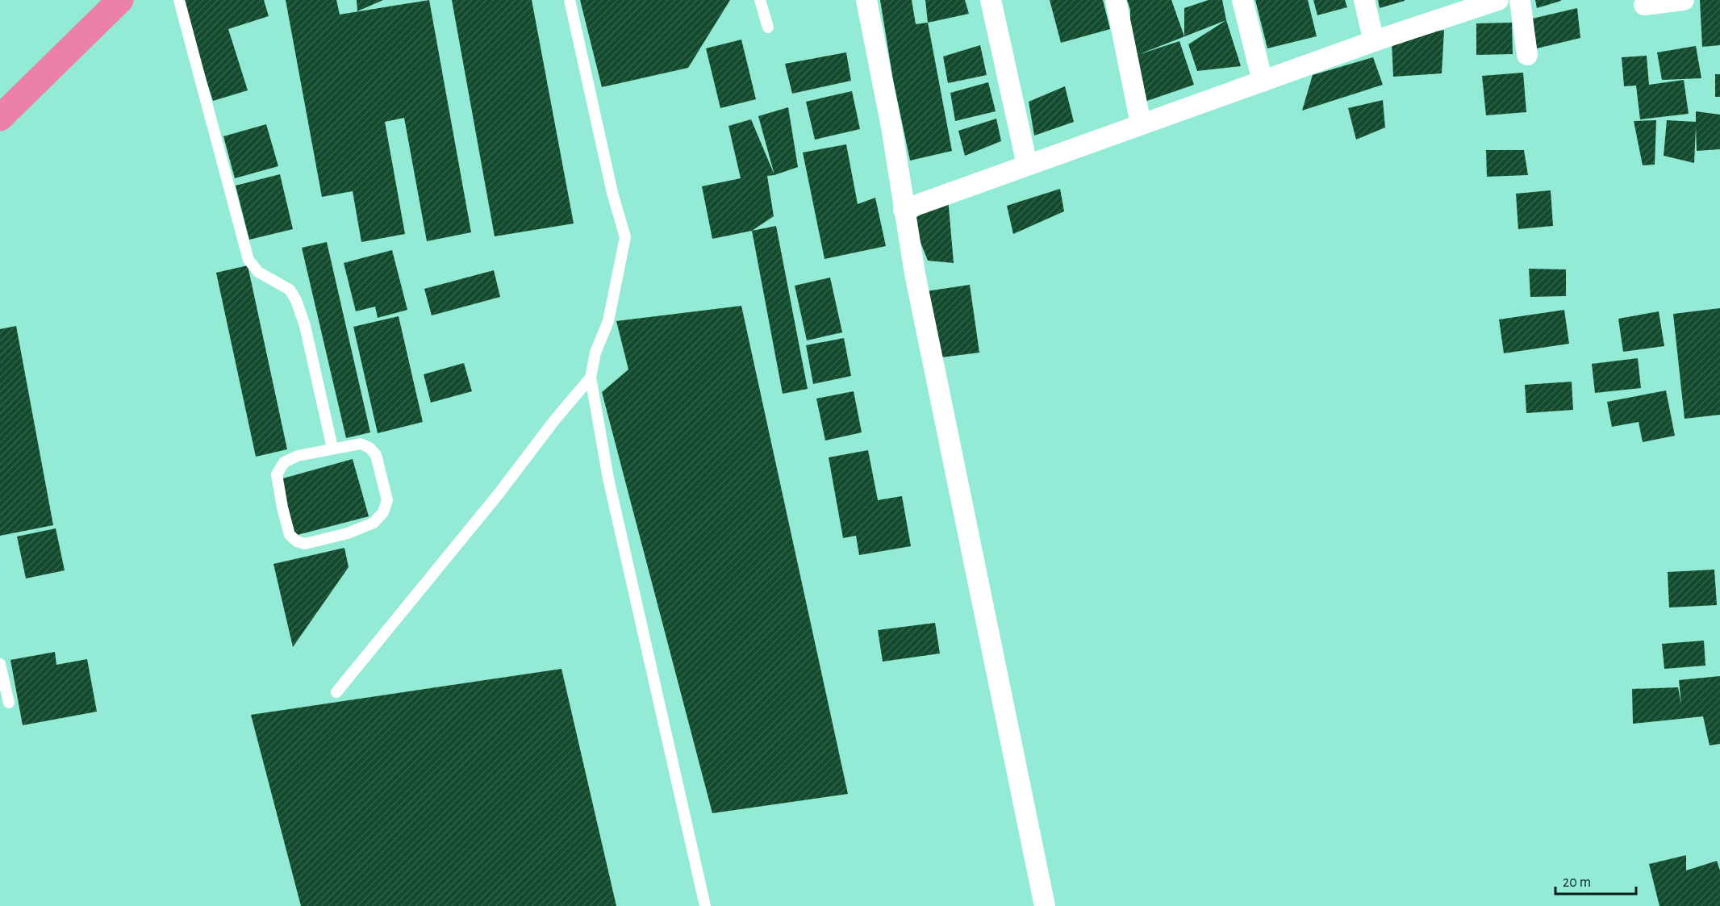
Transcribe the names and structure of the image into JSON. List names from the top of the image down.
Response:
{
  "scale_bar": "20 m"
}
